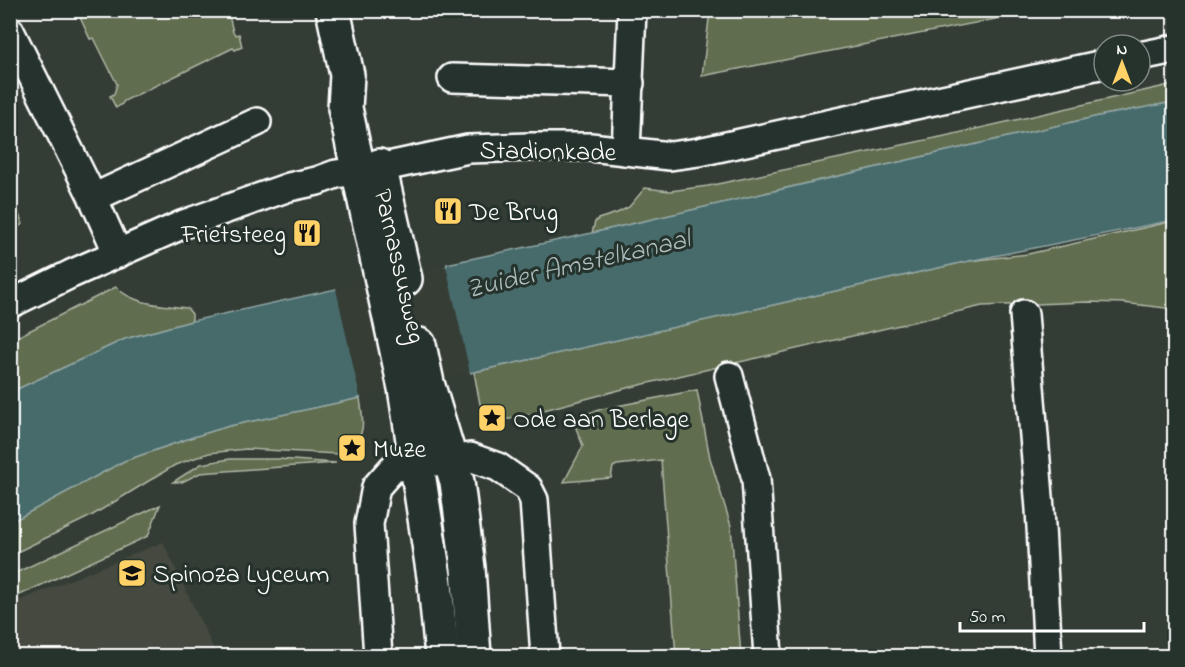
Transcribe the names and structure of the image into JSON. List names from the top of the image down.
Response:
{
  "streets": {
    "main road": ["Parnassusweg"],
    "street": ["Stadionkade"]
  },
  "crossings": [
    ["Stadionkade", "Parnassusweg"]
  ],
  "water": ["Zuider Amstelkanaal"],
  "places": {
    "restaurant": ["De Brug", "Frietsteeg"],
    "place": ["Ode aan Berlage", "Muze"],
    "school or university": ["Spinoza Lyceum"]
  },
  "scale_bar": "50 m",
  "north": "top"
}
